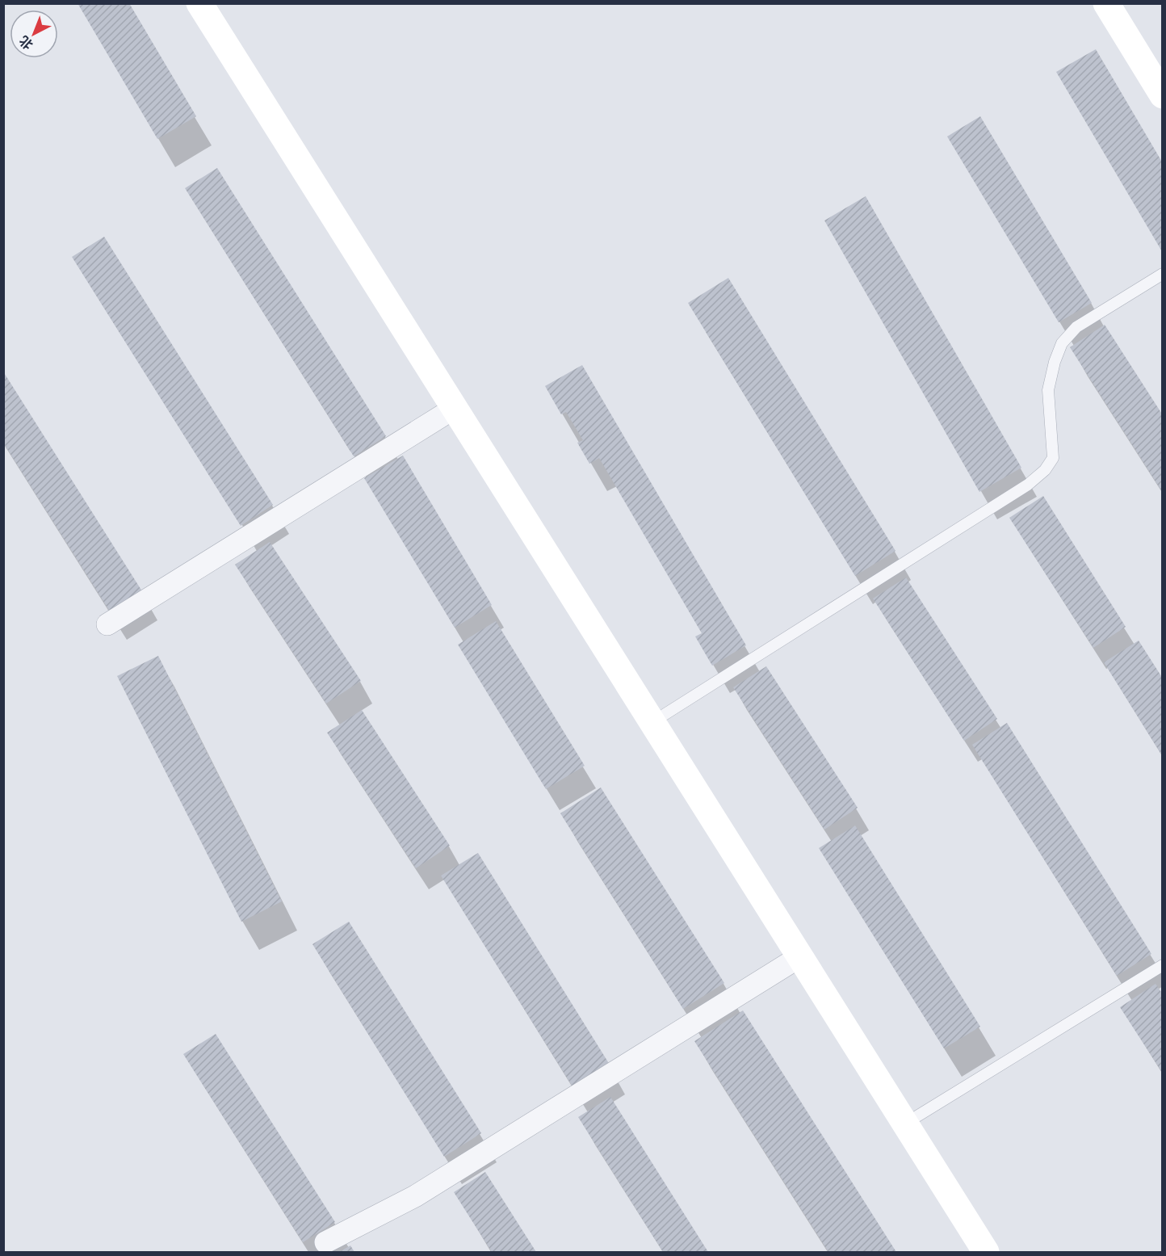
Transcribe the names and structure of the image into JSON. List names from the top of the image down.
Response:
{
  "north": "bottom left"
}
